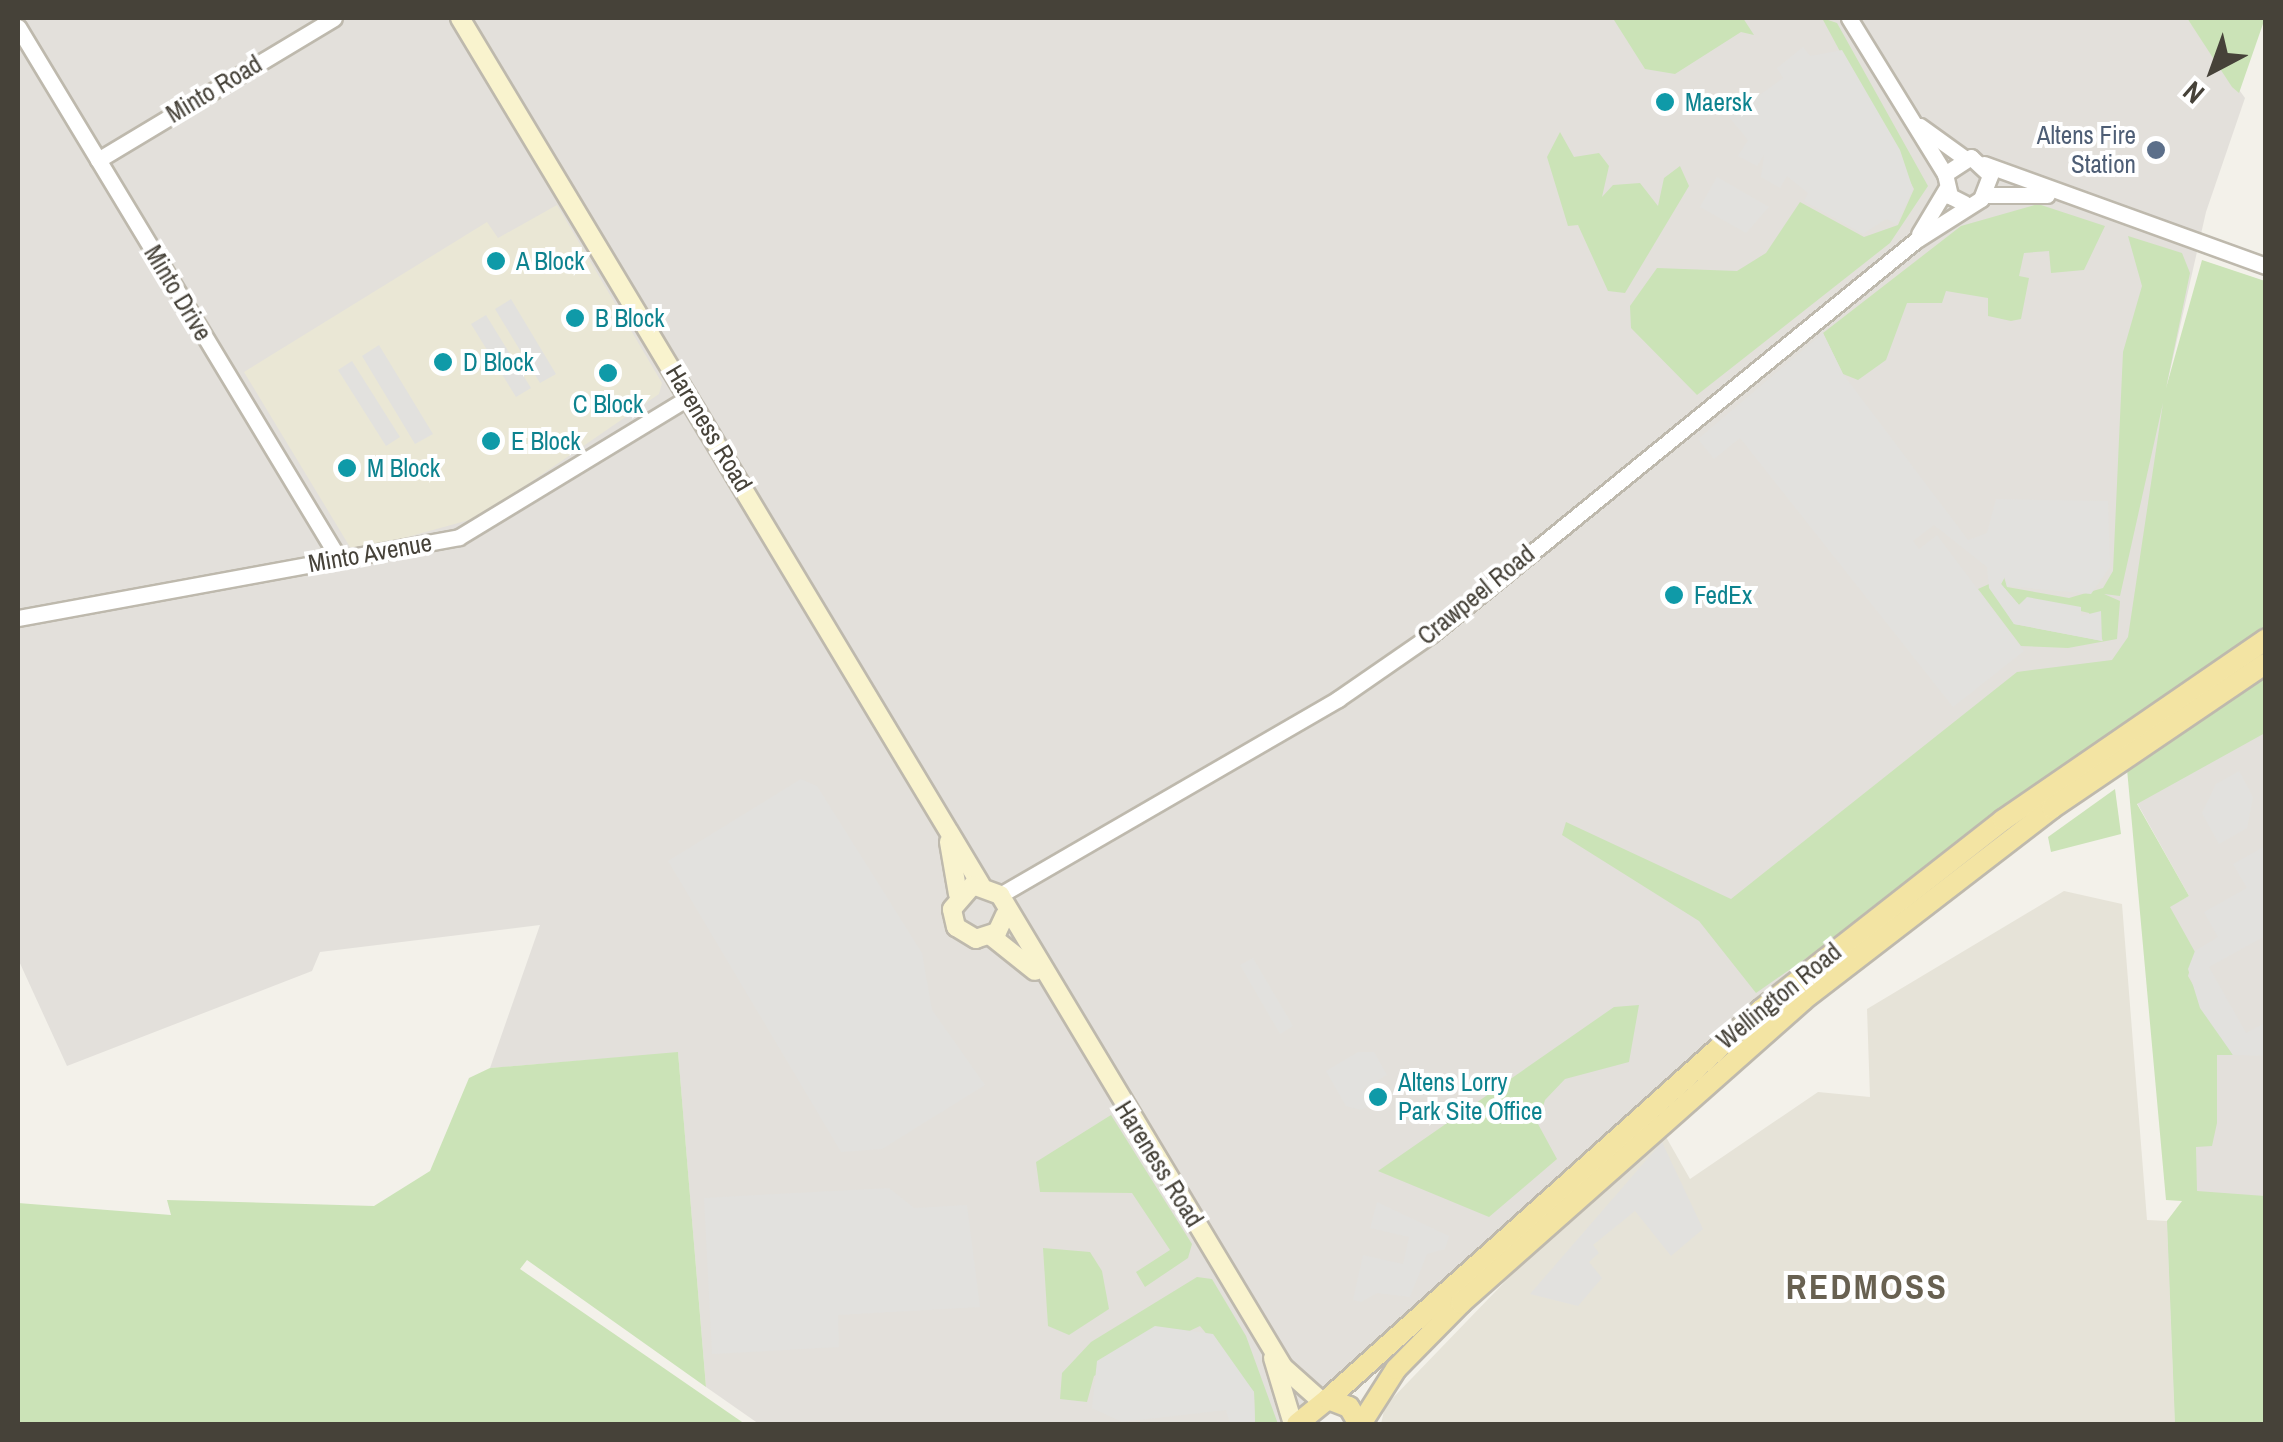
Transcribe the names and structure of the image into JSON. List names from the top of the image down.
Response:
{
  "streets": {
    "main road": ["Hareness Road", "Wellington Road"],
    "street": [
      "Minto Road",
      "Minto Drive",
      "Minto Avenue",
      "Crawpeel Road"
    ]
  },
  "crossings": [
    ["Minto Road", "Minto Drive"],
    ["Minto Drive", "Minto Avenue"],
    ["Hareness Road", "Minto Avenue"],
    ["Hareness Road", "Crawpeel Road"],
    ["Hareness Road", "Wellington Road"]
  ],
  "districts": ["REDMOSS"],
  "places": [
    "Maersk",
    "Altens Fire Station",
    "A Block",
    "B Block",
    "D Block",
    "C Block",
    "E Block",
    "M Block",
    "FedEx",
    "Altens Lorry Park Site Office"
  ],
  "north": "bottom left"
}
